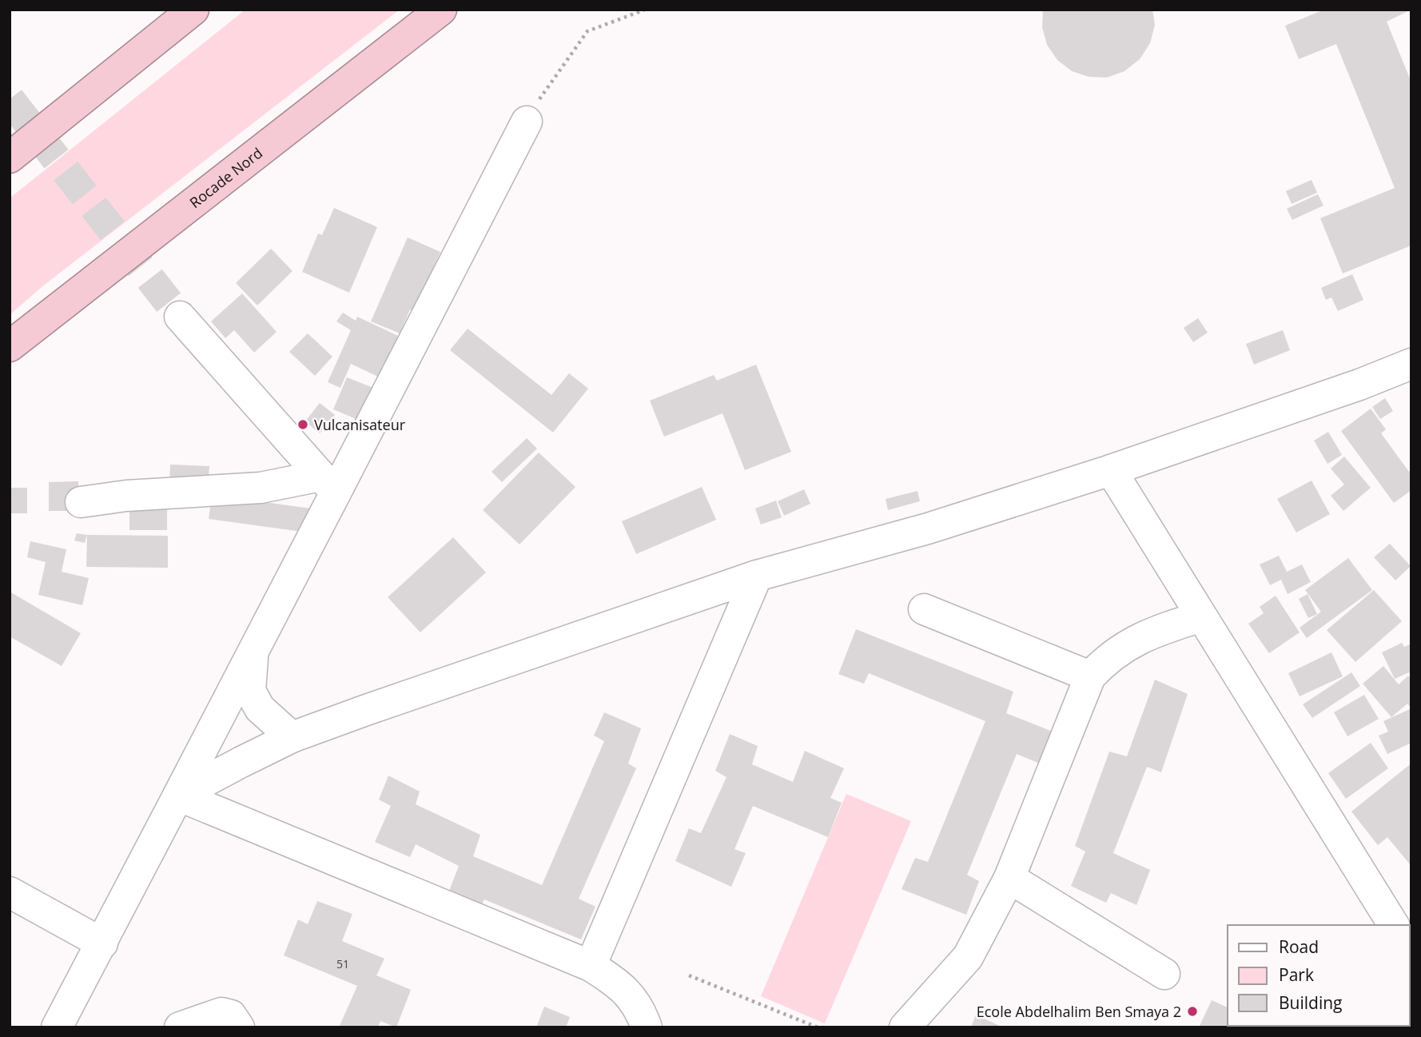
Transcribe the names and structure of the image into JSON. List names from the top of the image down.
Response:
{
  "streets": {
    "highway": ["Rocade Nord"]
  },
  "places": ["Vulcanisateur", "Ecole Abdelhalim Ben Smaya 2"],
  "house_numbers": ["51"],
  "legend": ["Road", "Park", "Building"]
}
